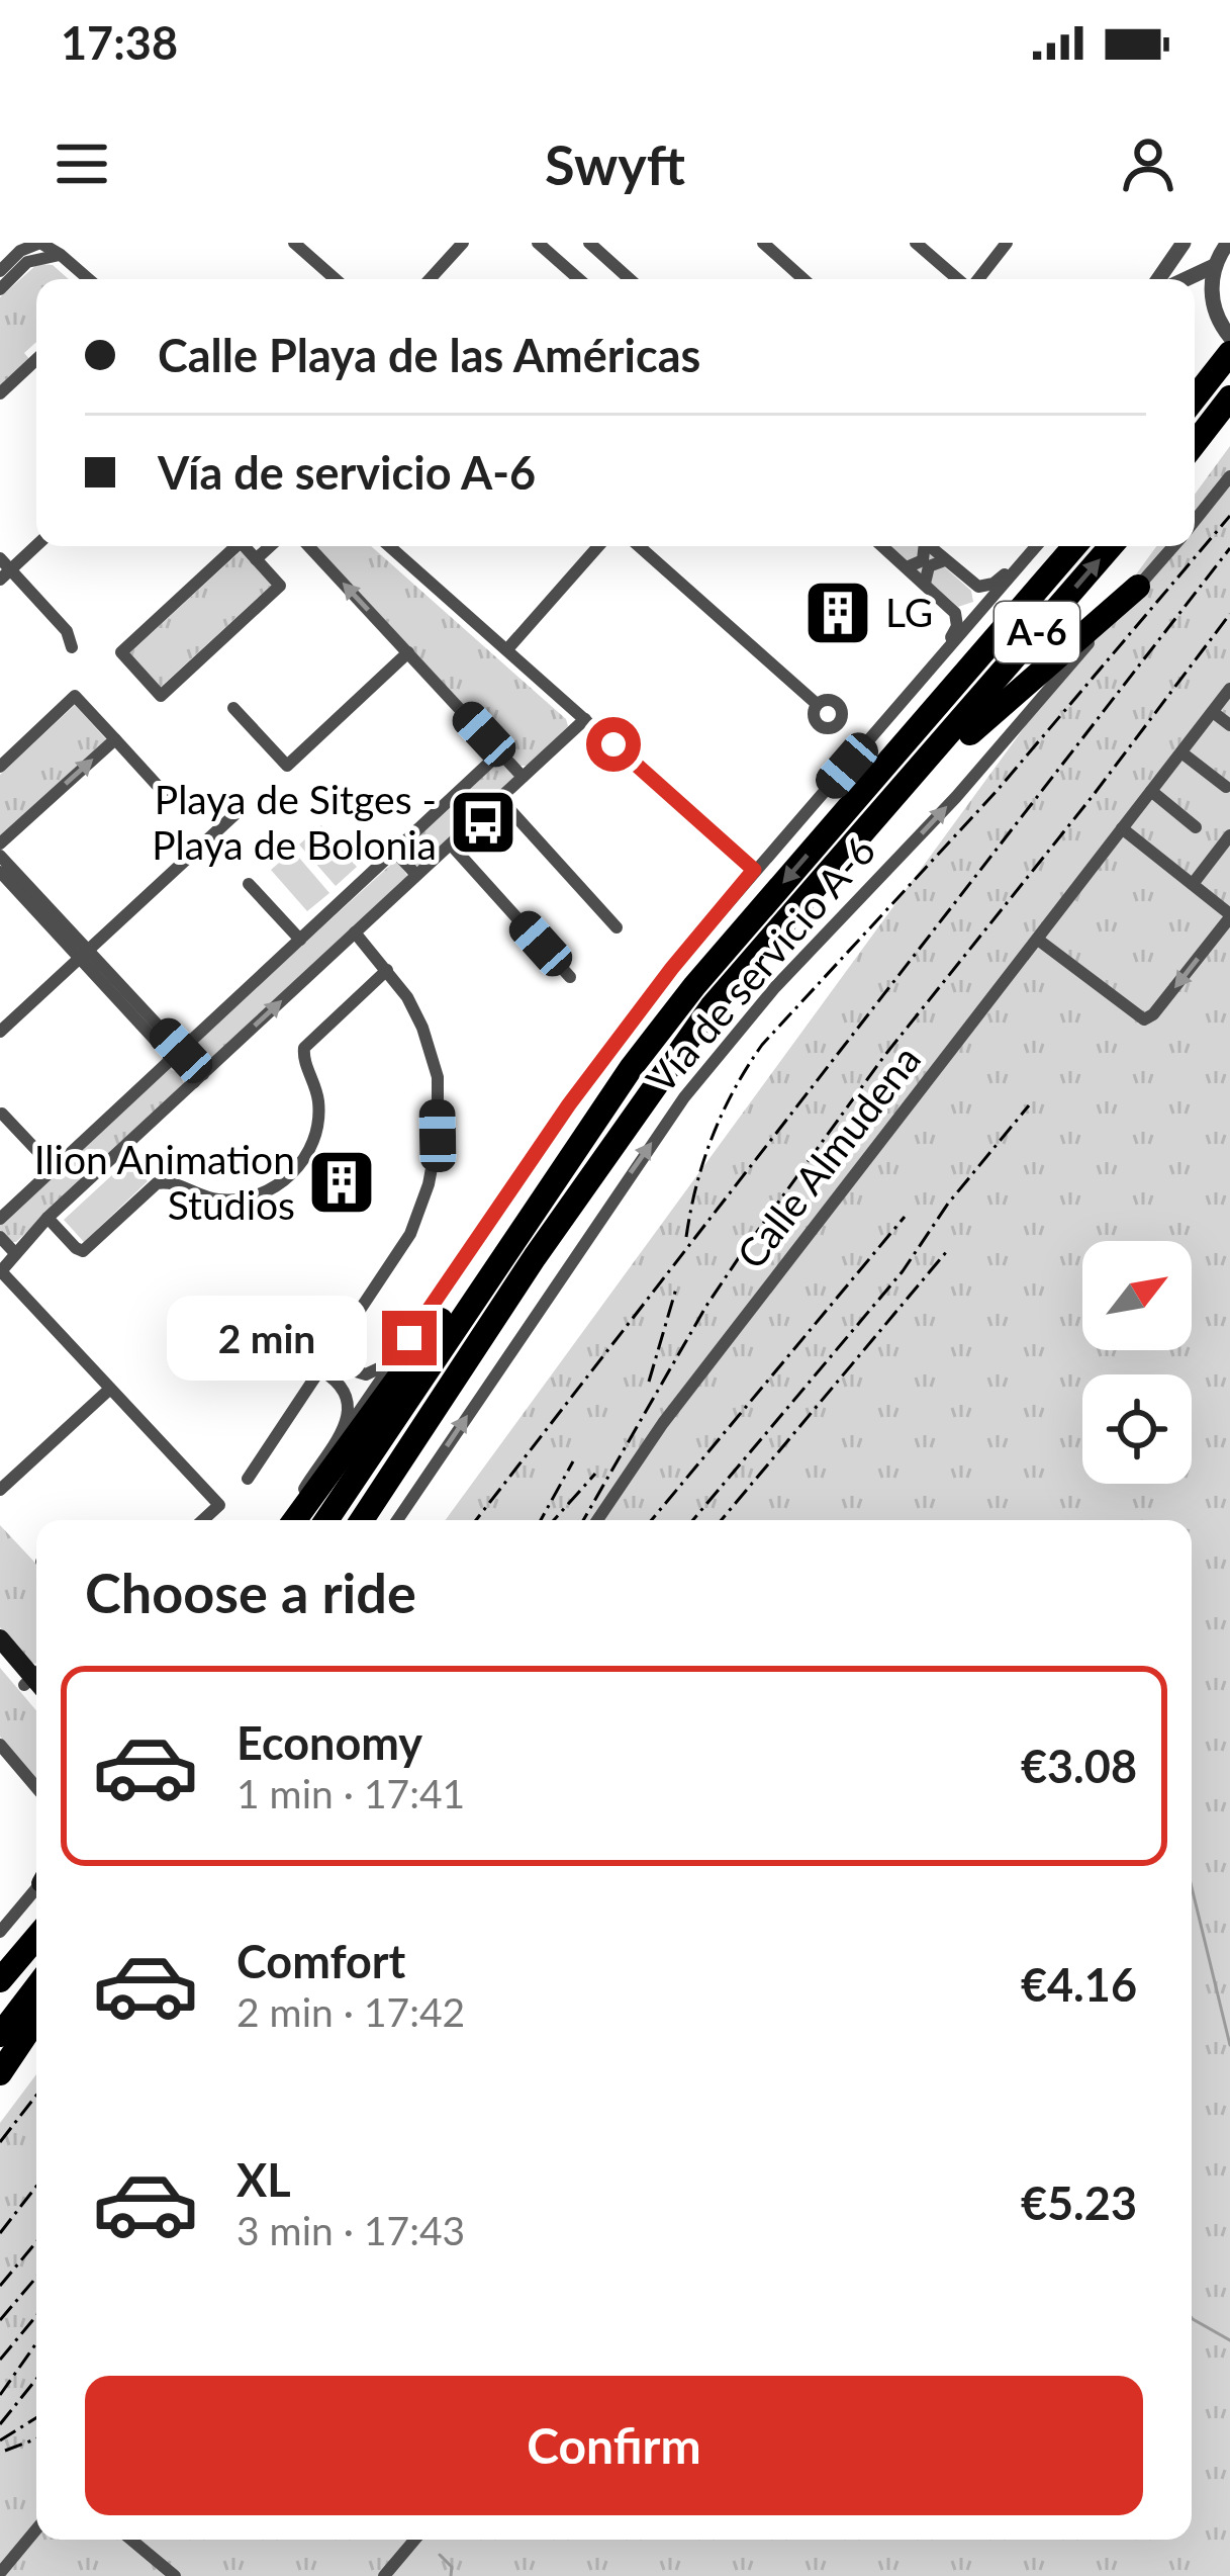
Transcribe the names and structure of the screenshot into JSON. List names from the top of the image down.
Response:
{
  "streets": {
    "highway": ["A-6"],
    "street": ["Vía de servicio A-6", "Calle Almudena"]
  },
  "places": {
    "building": ["LG", "Ilion Animation Studios"],
    "bus stop": ["Playa de Sitges - Playa de Bolonia"]
  },
  "north": "top right",
  "page": {
    "status": "17:38",
    "header": "Swyft",
    "banner": ["Calle Playa de las Américas", "Vía de servicio A-6"],
    "bubble": "2 min",
    "heading": "Choose a ride",
    "list": [
      {
        "name": "Economy",
        "note": "1 min · 17:41",
        "value": "€3.08"
      },
      {
        "name": "Comfort",
        "note": "2 min · 17:42",
        "value": "€4.16"
      },
      {
        "name": "XL",
        "note": "3 min · 17:43",
        "value": "€5.23"
      }
    ],
    "buttons": "Confirm"
  }
}
